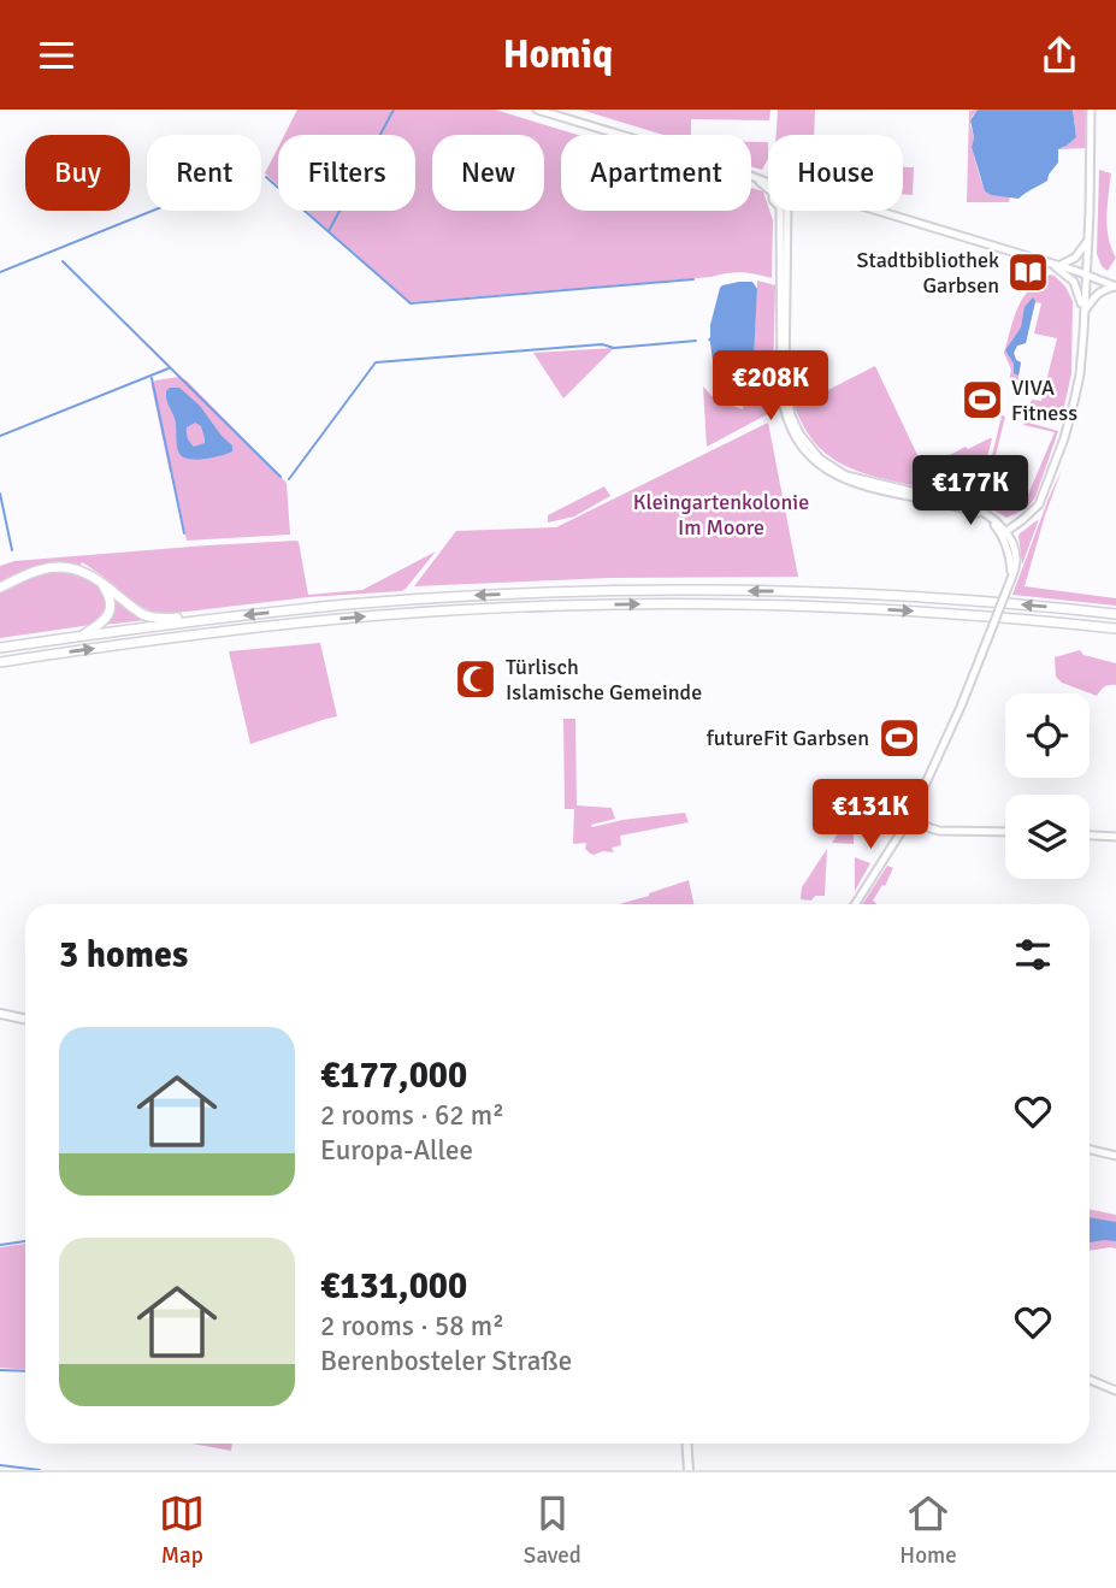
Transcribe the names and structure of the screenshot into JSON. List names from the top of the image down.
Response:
{
  "parks": ["Kleingartenkolonie Im Moore"],
  "places": {
    "library": ["Stadtbibliothek Garbsen"],
    "sports": ["VIVA Fitness", "futureFit Garbsen"],
    "mosque": ["Türlisch Islamische Gemeinde"]
  },
  "page": {
    "header": "Homiq",
    "chip": [
      "Buy",
      "Rent",
      "Filters",
      "New",
      "Apartment",
      "House"
    ],
    "price": ["€208K", "€177K", "€131K"],
    "heading": "3 homes",
    "list": [
      {
        "name": "€177,000",
        "note": "2 rooms · 62 m² · Europa-Allee"
      },
      {
        "name": "€131,000",
        "note": "2 rooms · 58 m² · Berenbosteler Straße"
      }
    ],
    "tabs": ["Map", "Saved", "Home"]
  }
}
